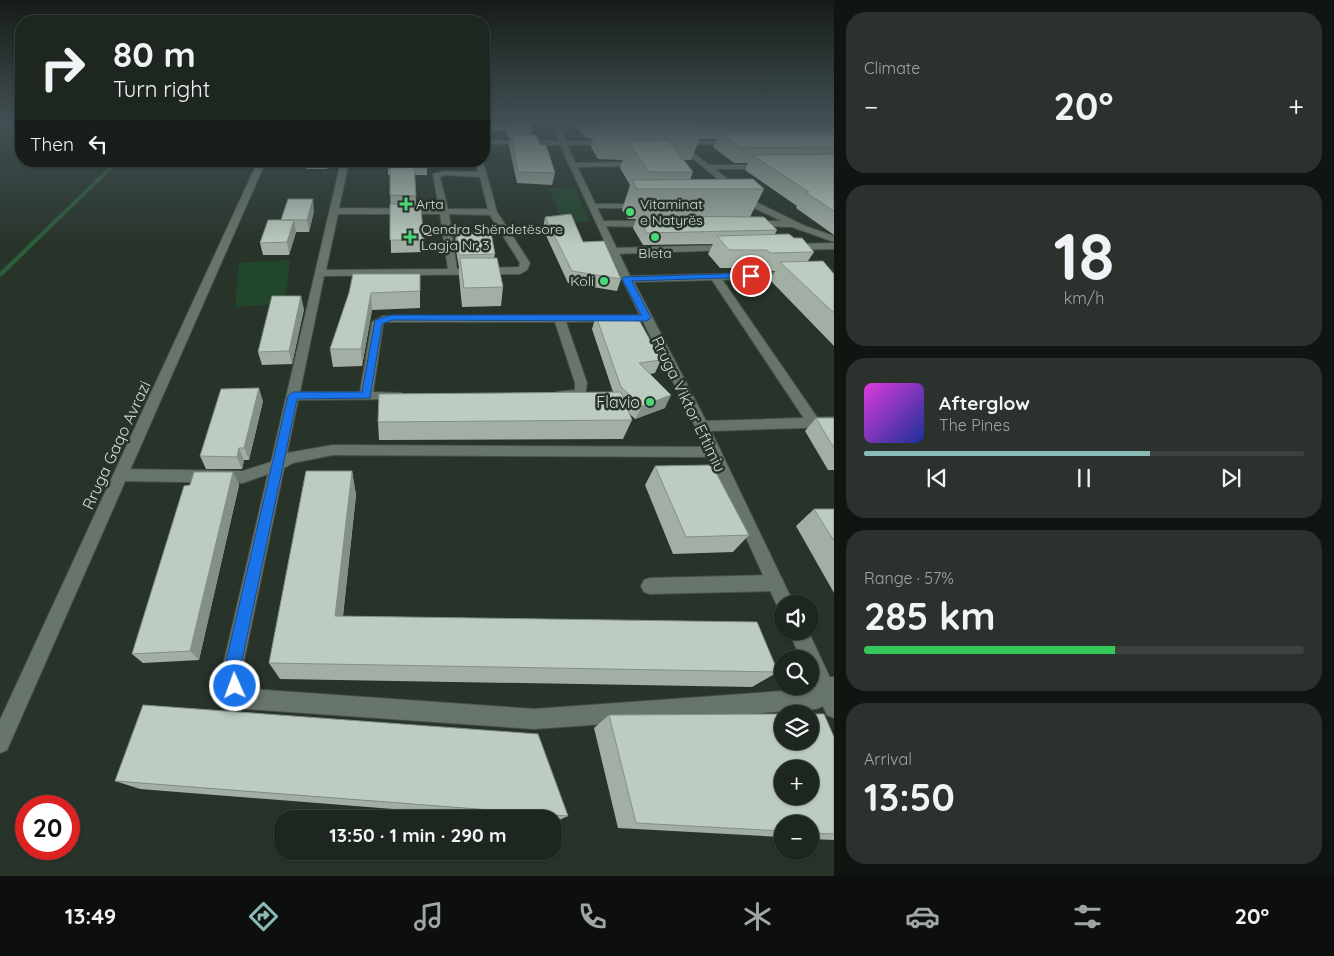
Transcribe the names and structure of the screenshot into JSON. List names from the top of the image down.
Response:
{
  "streets": {
    "street": ["Rruga Viktor Eftimiu", "Rruga Gaqo Avrazi"]
  },
  "places": {
    "health": ["Arta", "Qendra Shëndetësore Lagja Nr. 3"],
    "other": [
      "Vitaminat e Natyrës",
      "Bleta",
      "Koli",
      "Flavio"
    ]
  },
  "page": {
    "tile": [
      "Climate",
      ["18", "km/h"],
      ["Range · 57%", "285 km"],
      ["Arrival", "13:50"]
    ],
    "turn": ["80 m", "Turn right"],
    "heat": ["−", "20°", "+"],
    "then": "Then",
    "song": ["Afterglow", "The Pines"],
    "map_buttons": ["+", "−"],
    "limit": "20",
    "trip": "13:50 · 1 min · 290 m",
    "tabs": ["13:49", "20°"]
  }
}
